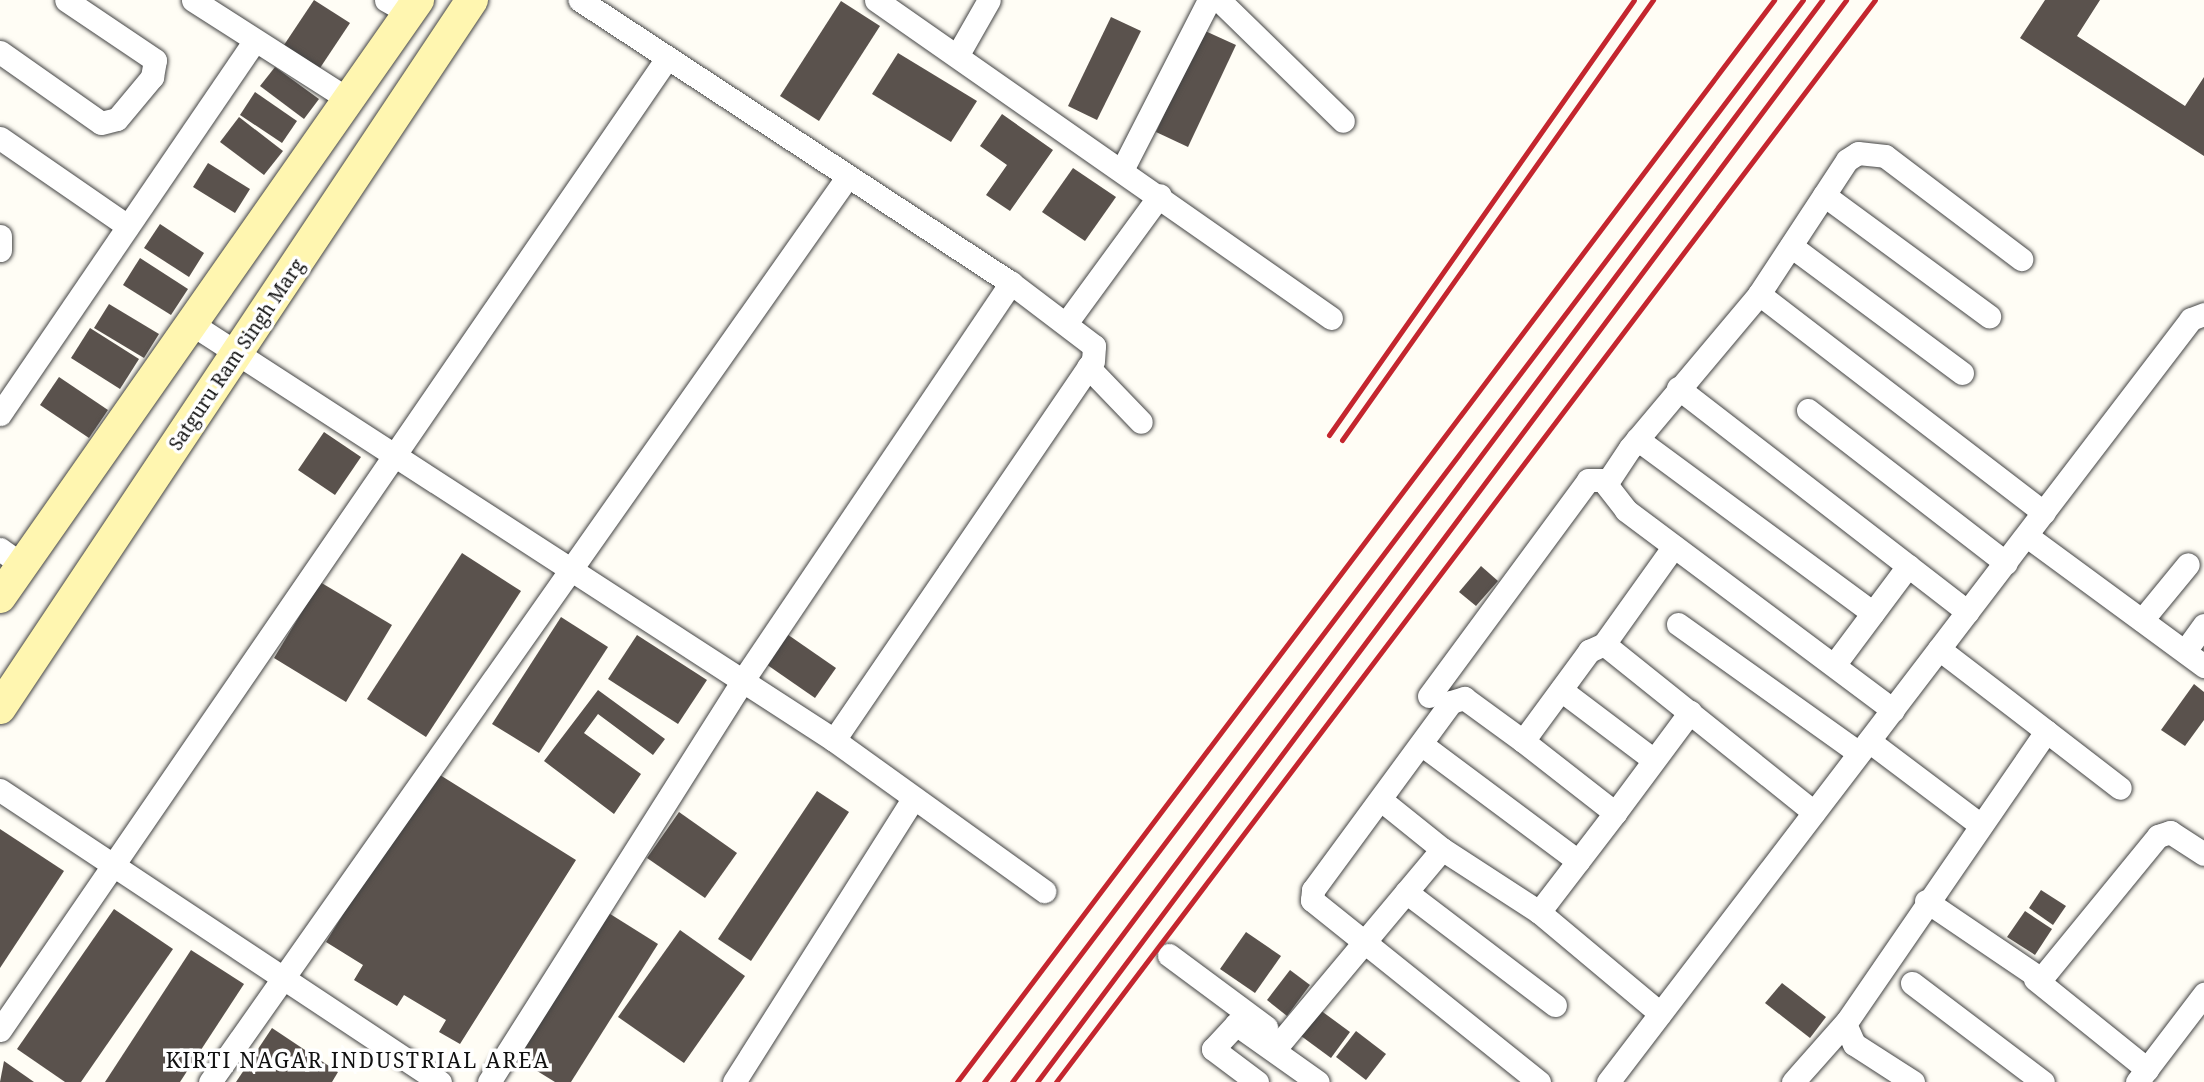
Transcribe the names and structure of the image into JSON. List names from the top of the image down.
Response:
{
  "streets": {
    "main road": ["Satguru Ram Singh Marg"]
  },
  "districts": ["KIRTI NAGAR INDUSTRIAL AREA"]
}
